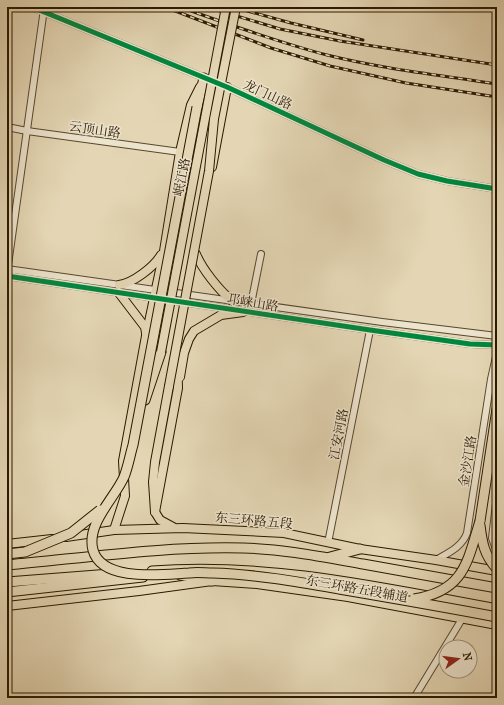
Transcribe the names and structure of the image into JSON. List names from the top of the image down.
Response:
{
  "streets": {
    "main road": ["岷江路", "东三环路五段", "东三环路五段辅道"],
    "street": [
      "龙门山路",
      "云顶山路",
      "邛崃山路",
      "江安河路",
      "金沙江路"
    ]
  },
  "crossings": [
    ["邛崃山路", "江安河路"],
    ["江安河路", "东三环路五段"],
    ["金沙江路", "东三环路五段"]
  ],
  "north": "right"
}
